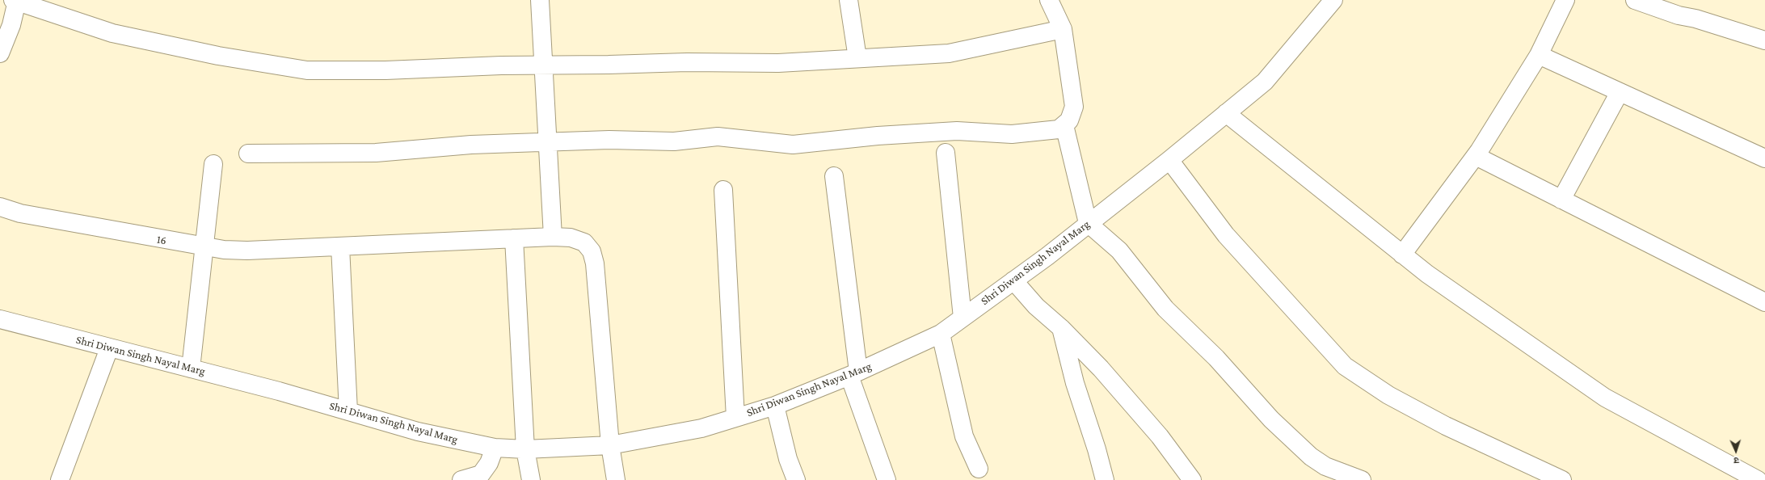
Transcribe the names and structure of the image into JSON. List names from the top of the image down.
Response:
{
  "streets": {
    "street": ["16", "Shri Diwan Singh Nayal Marg"]
  },
  "crossings": [
    ["16", "Shri Diwan Singh Nayal Marg"]
  ],
  "north": "bottom"
}
